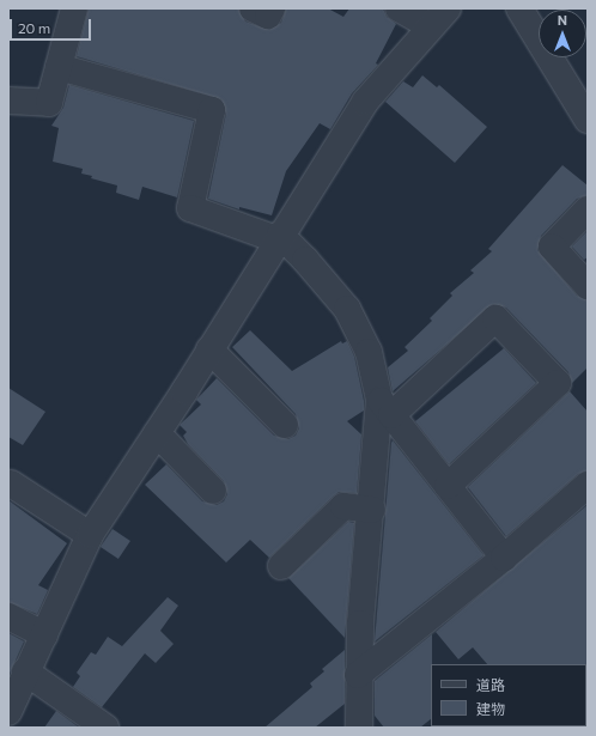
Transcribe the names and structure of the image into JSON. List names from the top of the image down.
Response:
{
  "legend": ["道路", "建物"],
  "scale_bar": "20 m",
  "north": "top"
}
